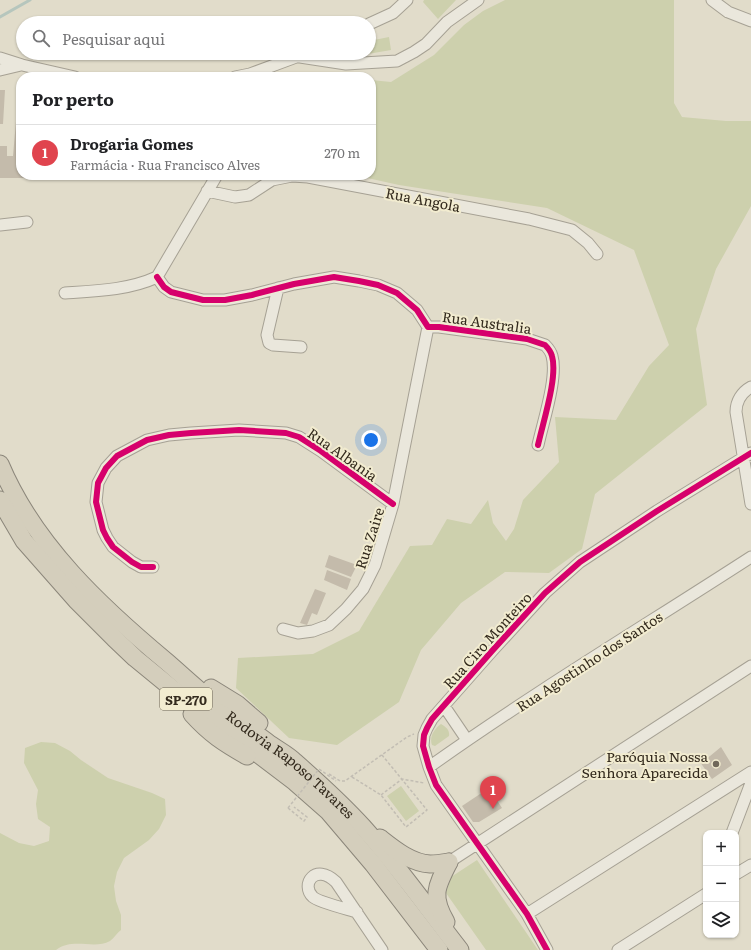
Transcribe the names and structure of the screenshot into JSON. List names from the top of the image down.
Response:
{
  "streets": {
    "highway": ["SP-270", "Rodovia Raposo Tavares"],
    "street": [
      "Rua Angola",
      "Rua Australia",
      "Rua Albania",
      "Rua Zaire",
      "Rua Ciro Monteiro",
      "Rua Agostinho dos Santos"
    ]
  },
  "crossings": [
    ["Rua Australia", "Rua Zaire"],
    ["Rua Albania", "Rua Zaire"],
    ["Rua Ciro Monteiro", "Rua Agostinho dos Santos"]
  ],
  "places": ["Paróquia Nossa Senhora Aparecida"],
  "page": {
    "search": "Pesquisar aqui",
    "heading": "Por perto",
    "list": [
      {
        "mark": "1",
        "name": "Drogaria Gomes",
        "note": "Farmácia · Rua Francisco Alves",
        "value": "270 m"
      }
    ],
    "pins": "1",
    "map_buttons": ["+", "−"]
  }
}
